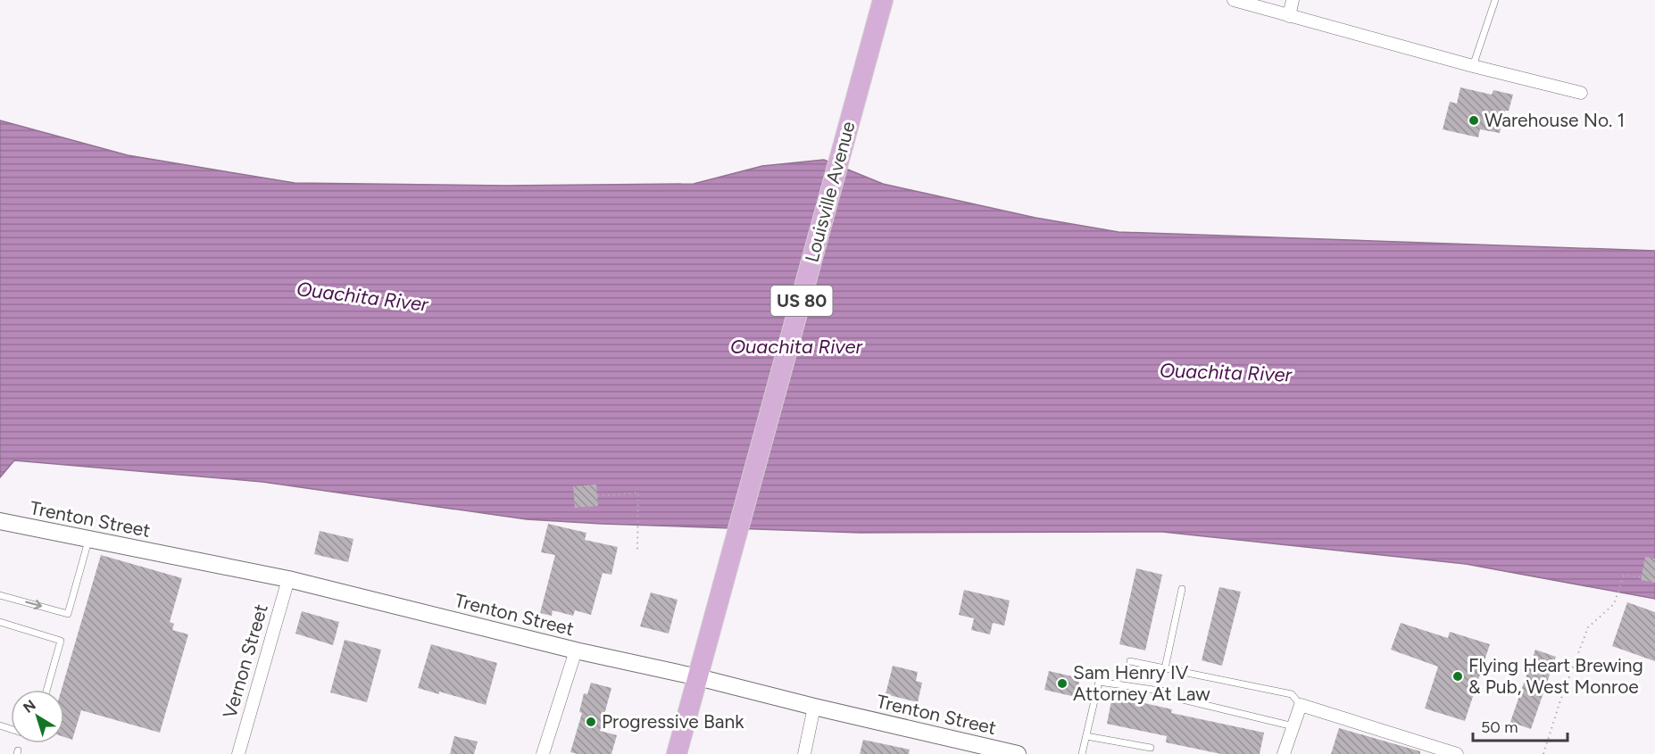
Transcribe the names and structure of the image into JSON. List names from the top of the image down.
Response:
{
  "streets": {
    "main road": ["Louisville Avenue", "US 80"],
    "street": ["Trenton Street", "Vernon Street"]
  },
  "crossings": [
    ["Louisville Avenue", "US 80"],
    ["Louisville Avenue", "Trenton Street"],
    ["US 80", "Trenton Street"],
    ["Trenton Street", "Vernon Street"]
  ],
  "water": ["Ouachita River"],
  "places": [
    "Warehouse No. 1",
    "Flying Heart Brewing & Pub, West Monroe",
    "Sam Henry IV Attorney At Law",
    "Progressive Bank"
  ],
  "scale_bar": "50 m",
  "north": "top left"
}
